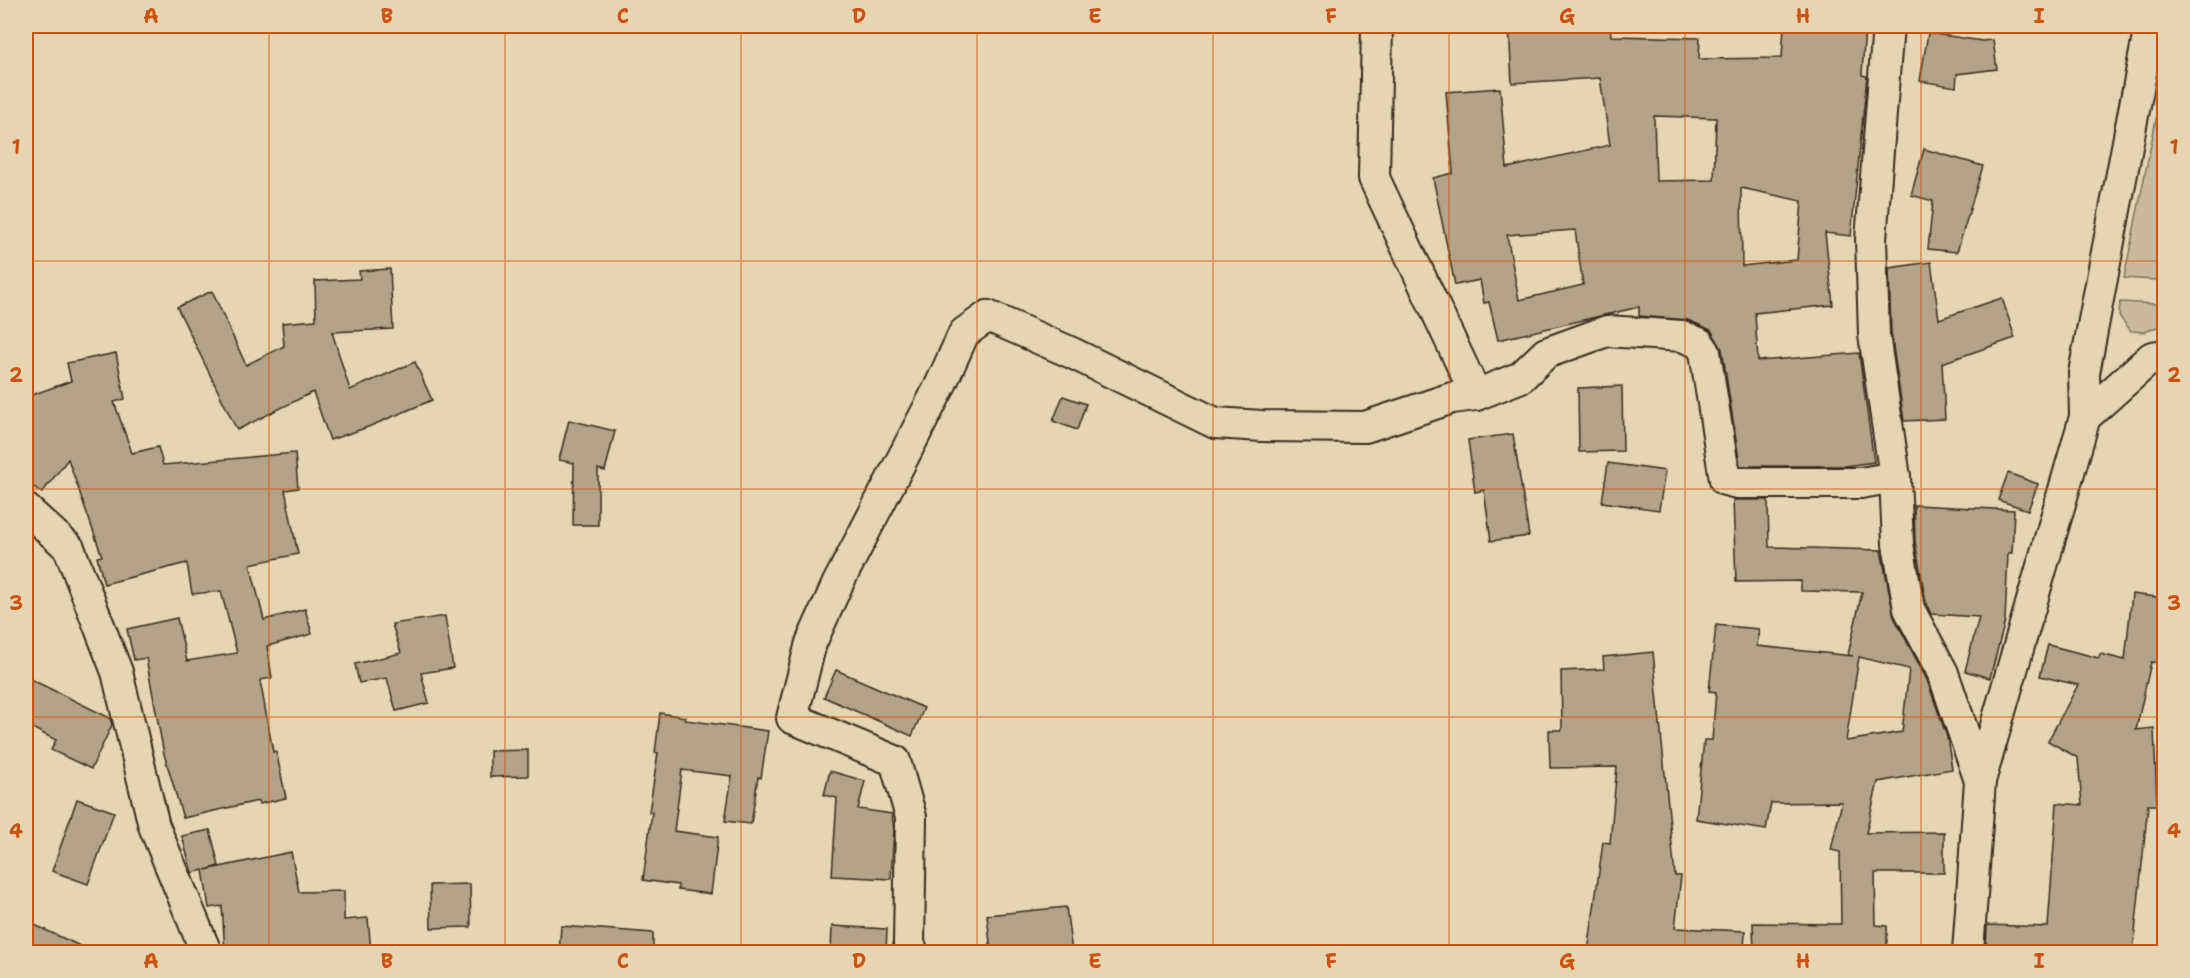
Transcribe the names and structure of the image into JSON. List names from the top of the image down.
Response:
{
  "grid": {
    "columns": [
      "A",
      "B",
      "C",
      "D",
      "E",
      "F",
      "G",
      "H",
      "I"
    ],
    "rows": [
      "1",
      "2",
      "3",
      "4"
    ]
  }
}
